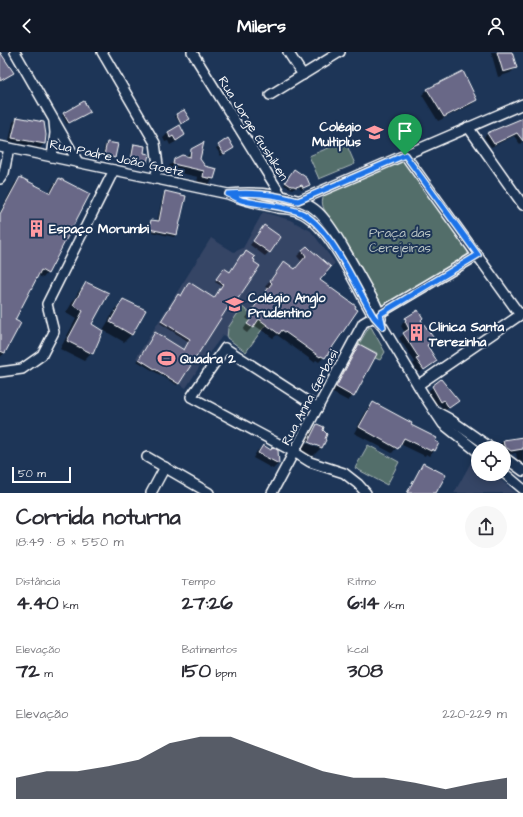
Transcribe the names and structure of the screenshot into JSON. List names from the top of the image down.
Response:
{
  "streets": {
    "street": ["Rua Jorge Gushiken", "Rua Padre João Goetz", "Rua Anna Gerbasi"]
  },
  "crossings": [
    ["Rua Jorge Gushiken", "Rua Padre João Goetz"],
    ["Rua Padre João Goetz", "Rua Anna Gerbasi"]
  ],
  "parks": ["Praça das Cerejeiras"],
  "places": {
    "school or university": ["Colégio Multiplus", "Colégio Anglo Prudentino"],
    "building": ["Espaço Morumbi", "Clínica Santa Terezinha"],
    "sports": ["Quadra 2"]
  },
  "scale_bar": "50 m",
  "page": {
    "header": "Milers",
    "scale": "50 m",
    "heading": ["Corrida noturna", "18:49 · 8 × 550 m"],
    "stats": [
      ["Distância", "4.40 km"],
      ["Tempo", "27:26"],
      ["Ritmo", "6:14 /km"],
      ["Elevação", "72 m"],
      ["Batimentos", "150 bpm"],
      ["kcal", "308"]
    ],
    "chart": ["Elevação", "220–229 m"]
  }
}
